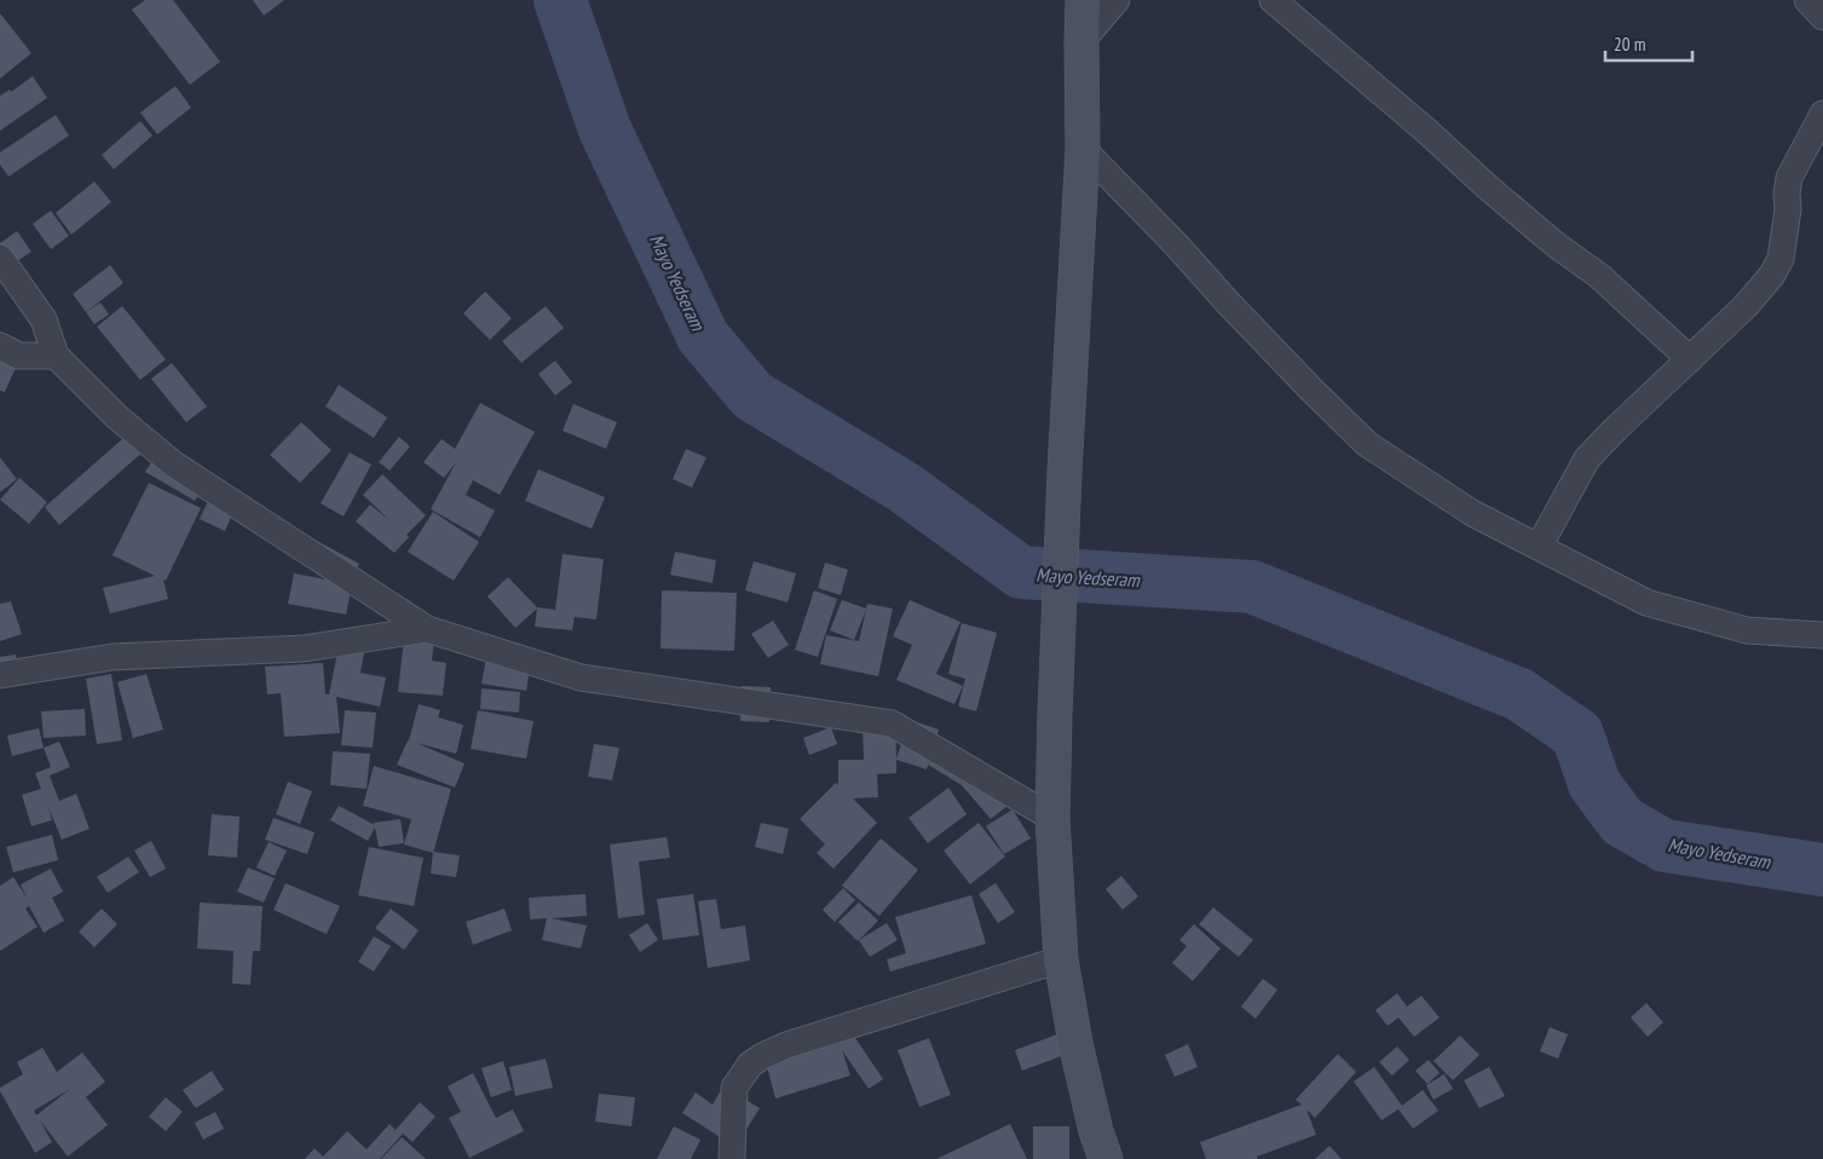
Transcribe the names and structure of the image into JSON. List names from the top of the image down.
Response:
{
  "water": ["Mayo Yedseram"],
  "scale_bar": "20 m"
}
